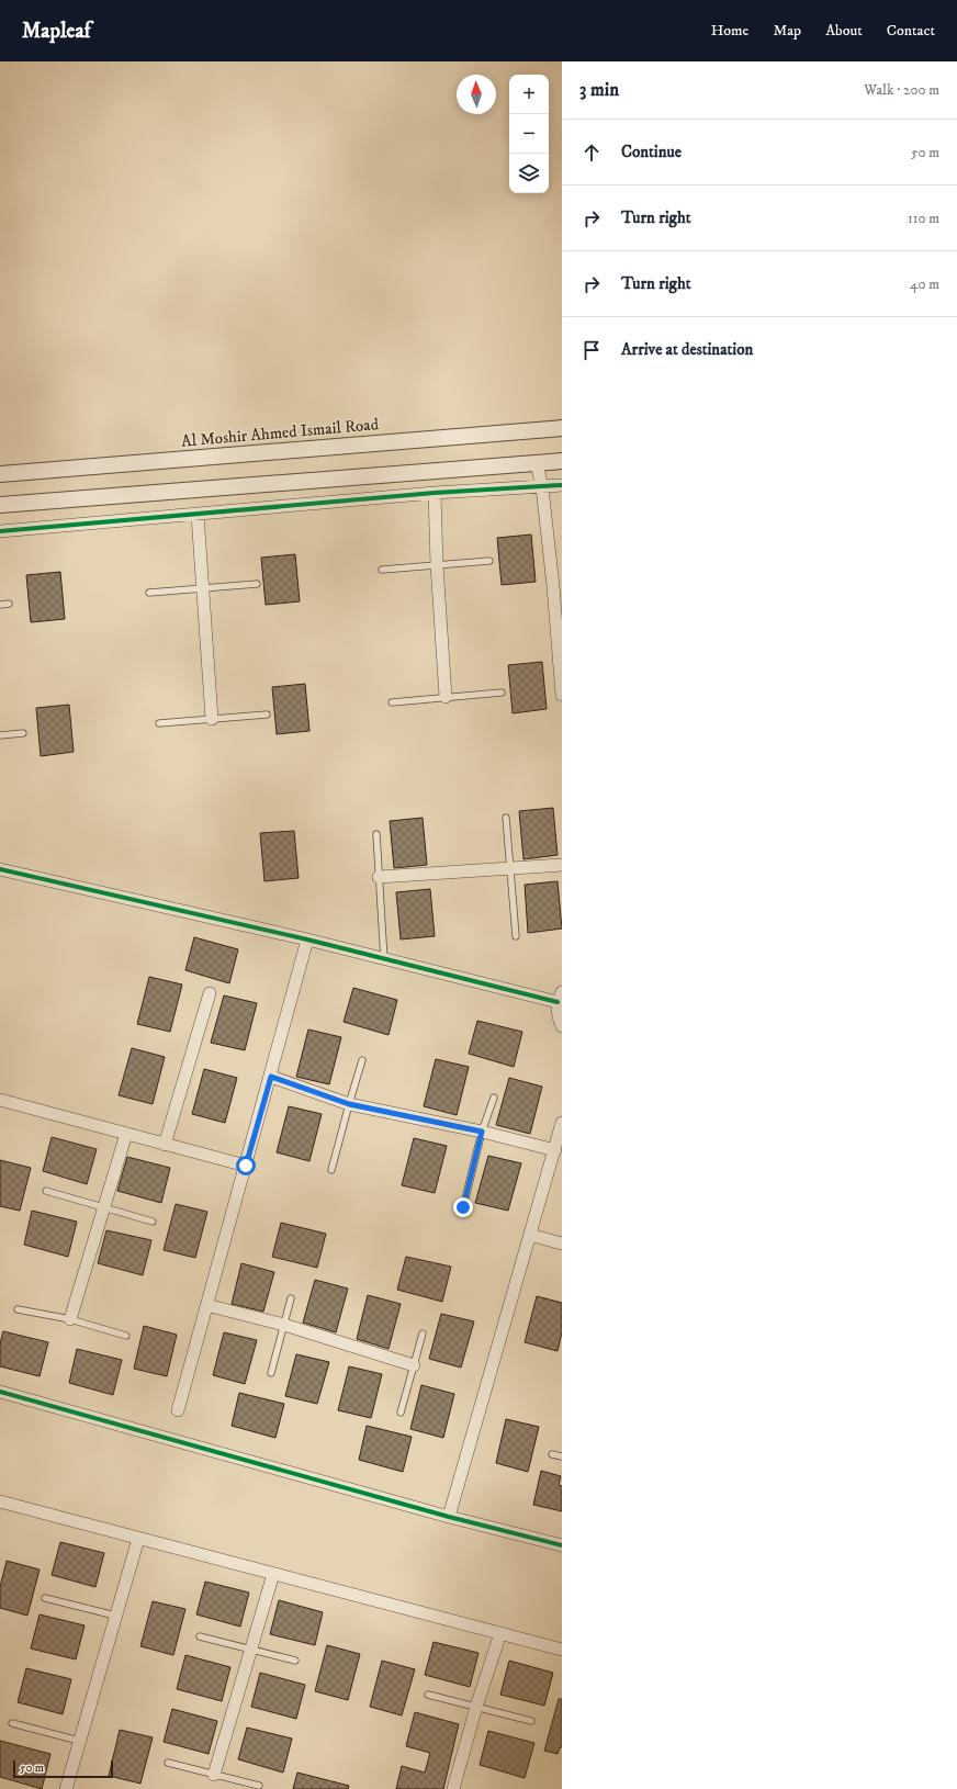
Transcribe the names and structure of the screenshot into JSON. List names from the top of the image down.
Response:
{
  "streets": {
    "street": ["Al Moshir Ahmed Ismail Road"]
  },
  "scale_bar": "50 m",
  "north": "top",
  "page": {
    "header": "Mapleaf",
    "nav": [
      "Home",
      "Map",
      "About",
      "Contact"
    ],
    "heading": ["3 min", "Walk · 200 m"],
    "map_buttons": ["+", "−"],
    "list": [
      ["Continue", "50 m"],
      ["Turn right", "110 m"],
      ["Turn right", "40 m"],
      "Arrive at destination"
    ],
    "scale": "50 m"
  }
}
